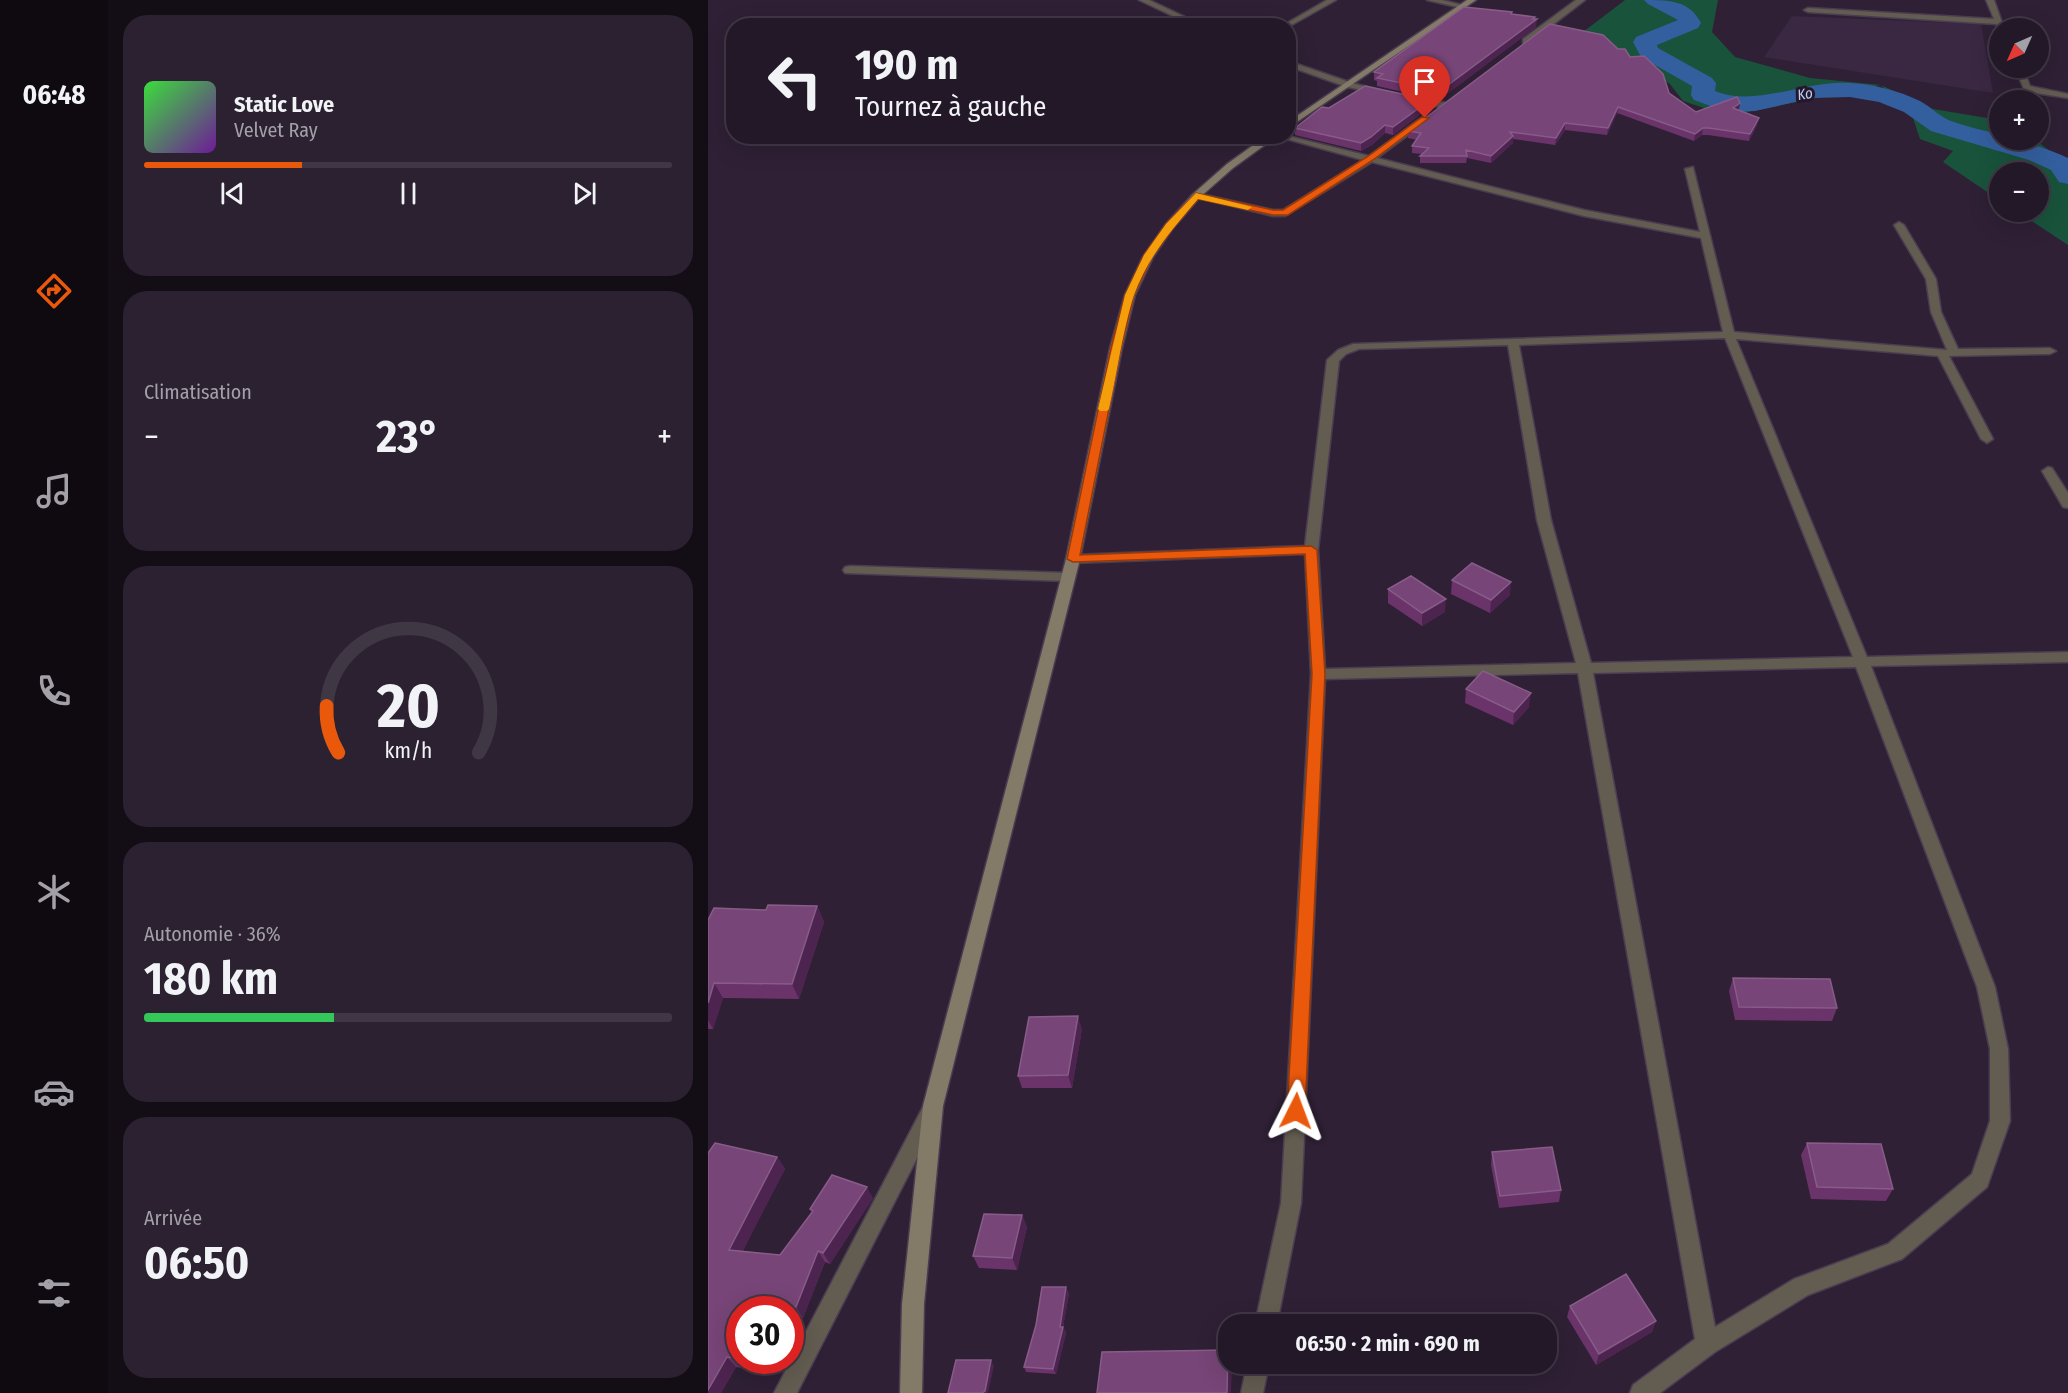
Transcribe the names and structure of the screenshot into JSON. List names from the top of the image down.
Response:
{
  "water": ["Ko"],
  "north": "bottom left",
  "page": {
    "tabs": "06:48",
    "map_buttons": ["+", "−"],
    "turn": ["190 m", "Tournez à gauche"],
    "song": ["Static Love", "Velvet Ray"],
    "tile": [
      "Climatisation",
      ["Autonomie · 36%", "180 km"],
      ["Arrivée", "06:50"]
    ],
    "heat": ["−", "23°", "+"],
    "limit": "30",
    "trip": "06:50 · 2 min · 690 m",
    "gauge": ["20", "km/h"]
  }
}
